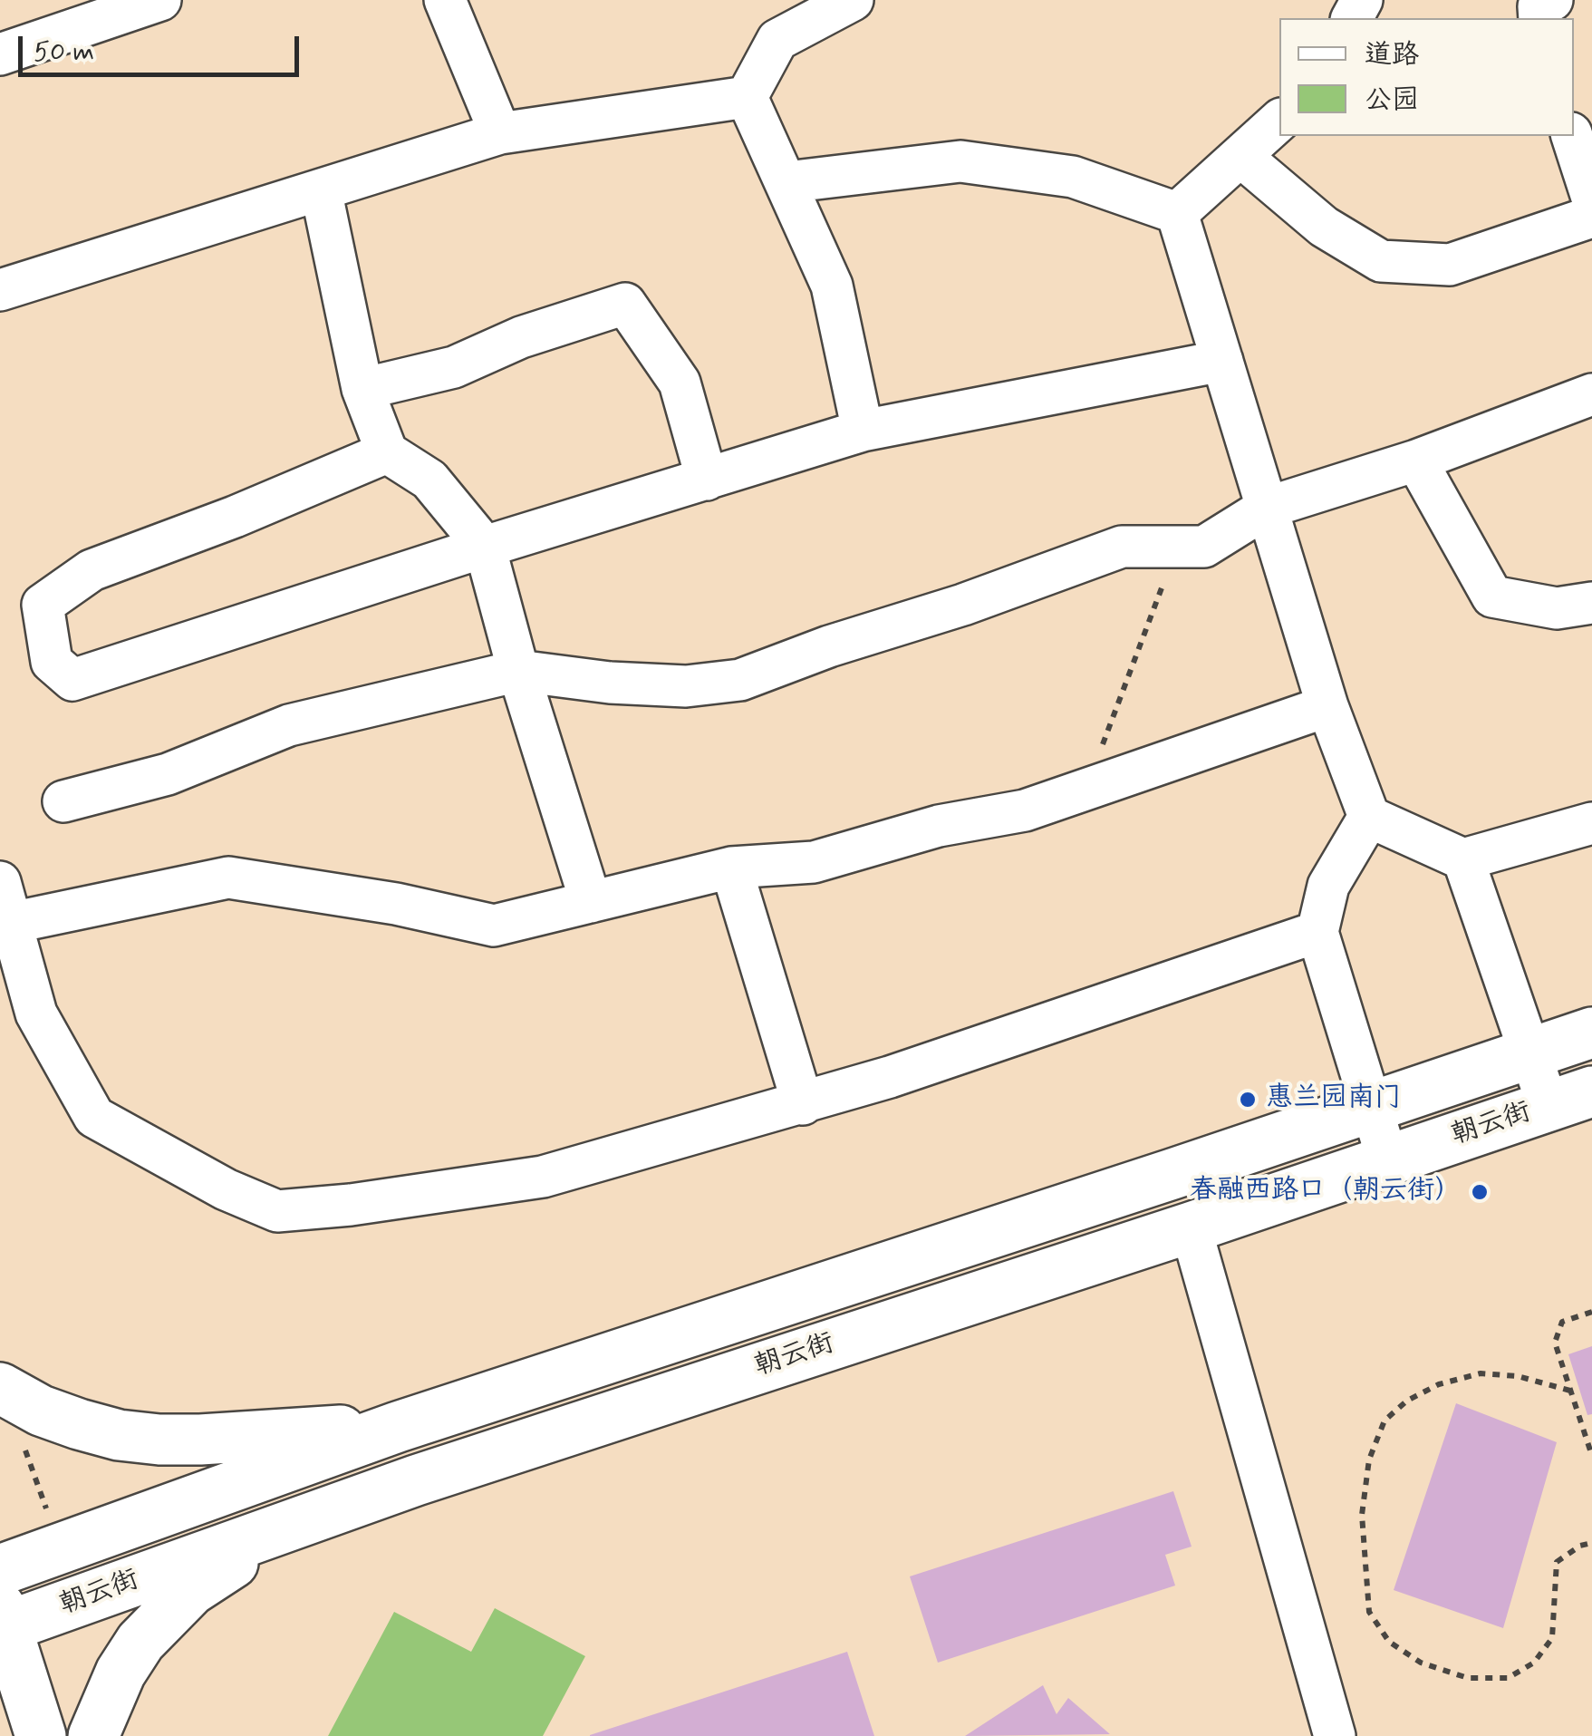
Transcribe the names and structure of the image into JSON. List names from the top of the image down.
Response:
{
  "streets": {
    "main road": ["朝云街"]
  },
  "places": ["惠兰园南门", "春融西路口（朝云街）"],
  "legend": ["道路", "公园"],
  "scale_bar": "50 m"
}
